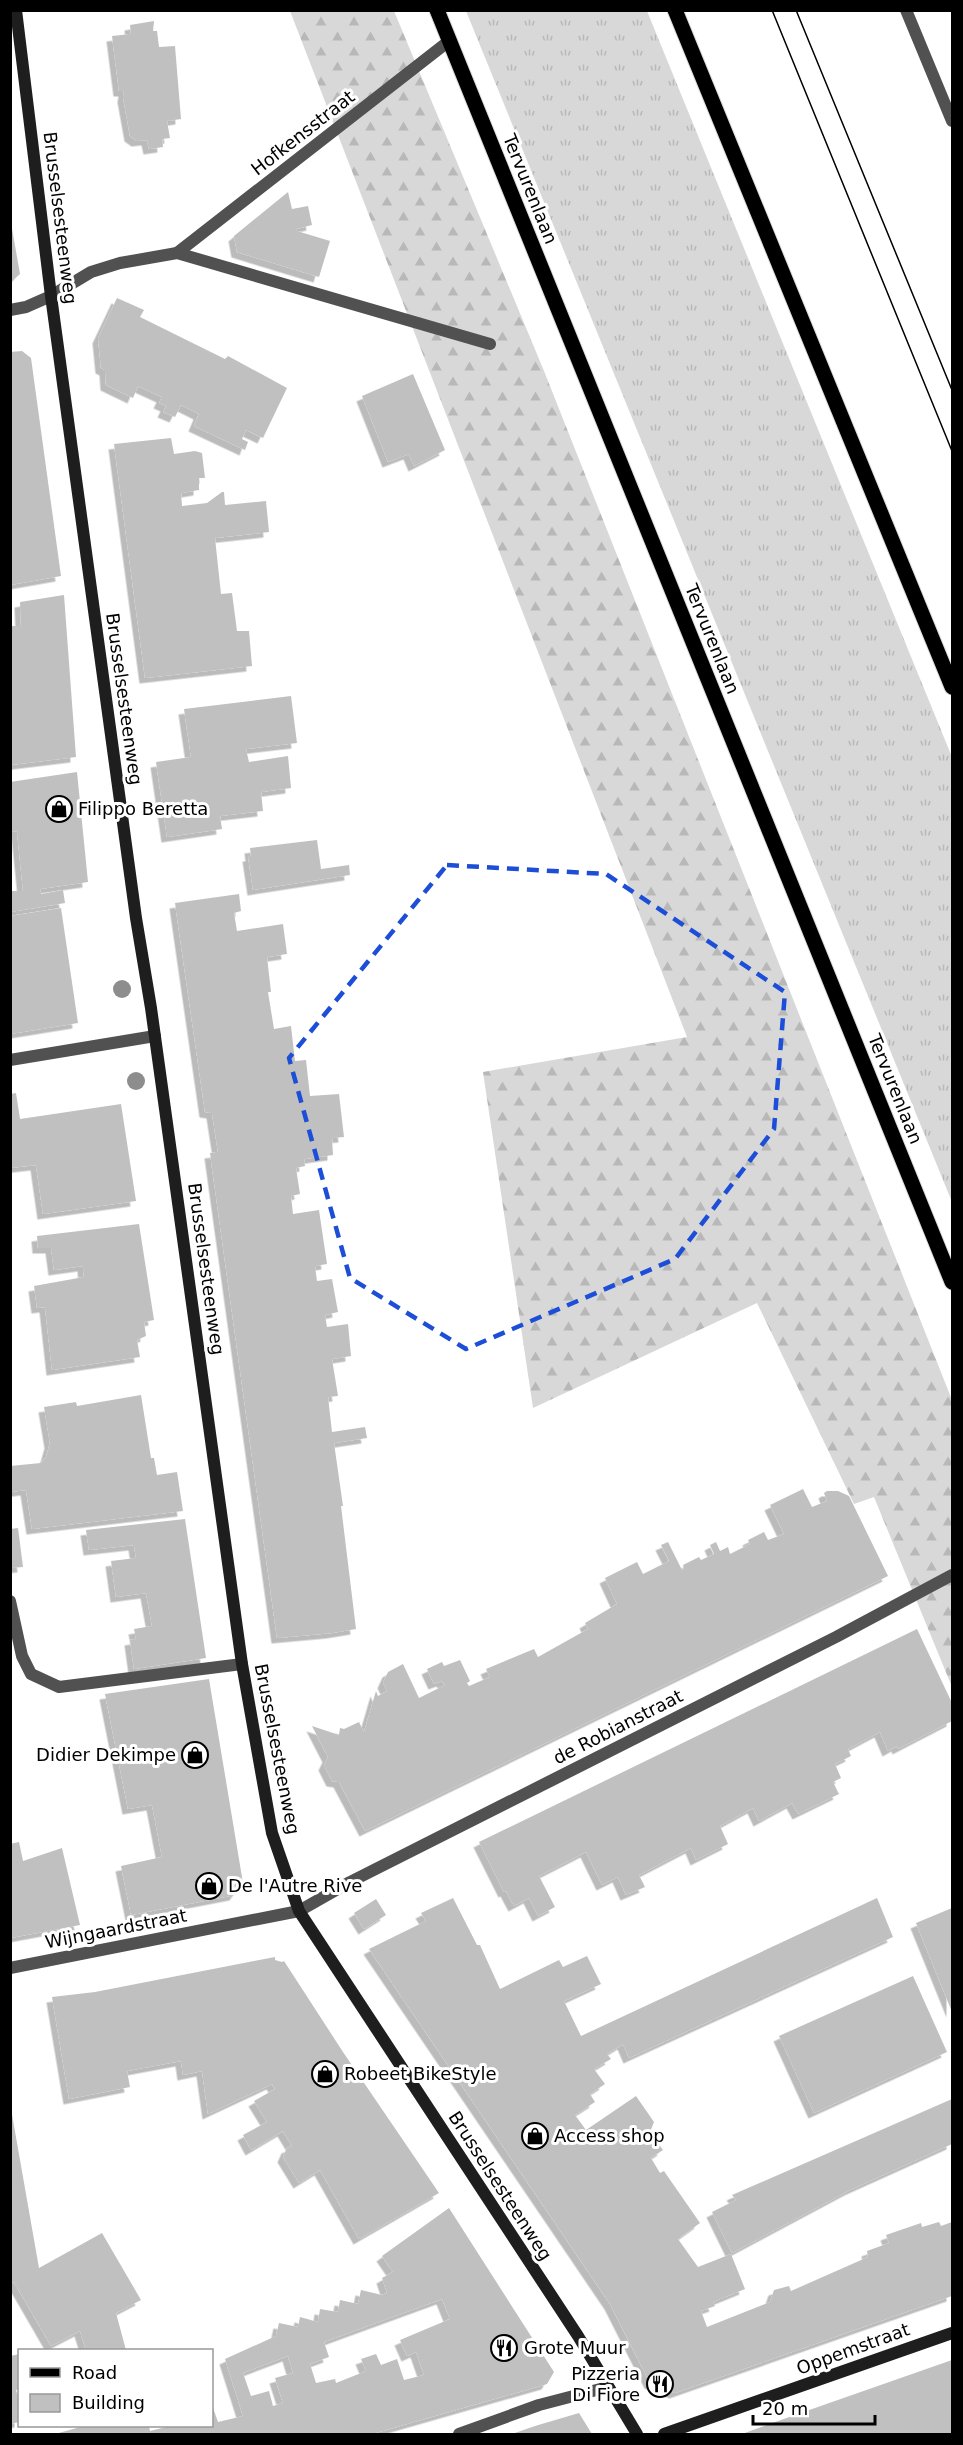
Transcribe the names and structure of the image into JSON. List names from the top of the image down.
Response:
{
  "streets": {
    "main road": ["Tervurenlaan"],
    "street": [
      "Hofkensstraat",
      "Brusselsesteenweg",
      "de Robianstraat",
      "Wijngaardstraat",
      "Oppemstraat"
    ]
  },
  "crossings": [
    ["Hofkensstraat", "Tervurenlaan"],
    ["Hofkensstraat", "Brusselsesteenweg"],
    ["Brusselsesteenweg", "de Robianstraat"],
    ["Brusselsesteenweg", "Wijngaardstraat"],
    ["de Robianstraat", "Wijngaardstraat"]
  ],
  "places": {
    "shop": [
      "Filippo Beretta",
      "Didier Dekimpe",
      "De l'Autre Rive",
      "Robeet BikeStyle",
      "Access shop"
    ],
    "restaurant": ["Grote Muur", "Pizzeria Di Fiore"]
  },
  "legend": ["Road", "Building"],
  "scale_bar": "20 m"
}
